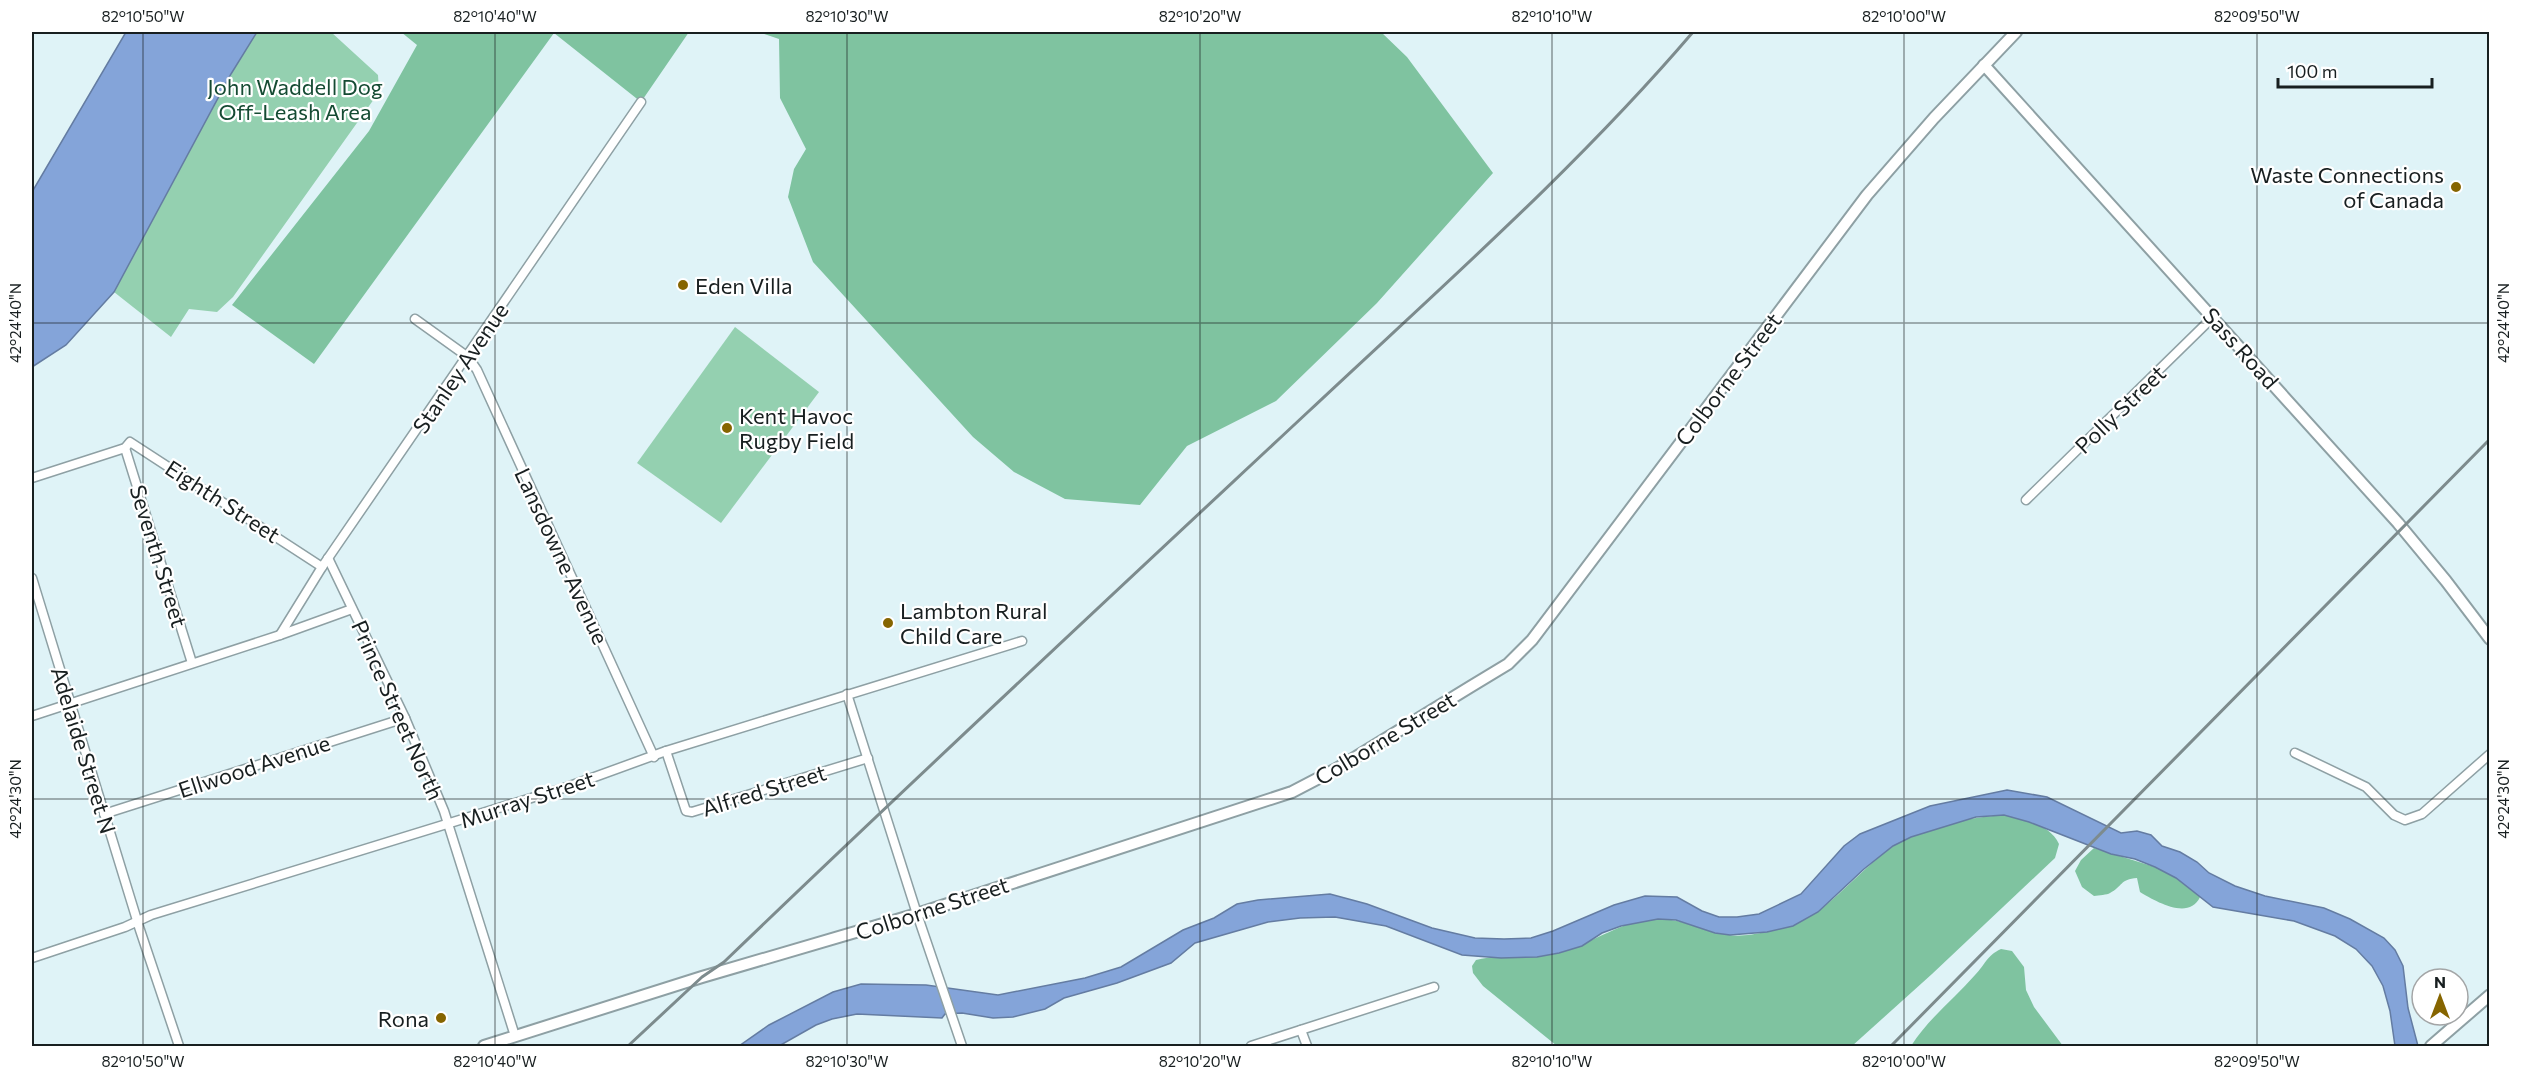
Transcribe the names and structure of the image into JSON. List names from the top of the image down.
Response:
{
  "streets": {
    "street": [
      "Sass Road",
      "Stanley Avenue",
      "Colborne Street",
      "Polly Street",
      "Eighth Street",
      "Seventh Street",
      "Lansdowne Avenue",
      "Prince Street North",
      "Adelaide Street N",
      "Ellwood Avenue",
      "Alfred Street",
      "Murray Street"
    ]
  },
  "crossings": [
    ["Sass Road", "Colborne Street"],
    ["Sass Road", "Polly Street"],
    ["Stanley Avenue", "Eighth Street"],
    ["Stanley Avenue", "Lansdowne Avenue"],
    ["Stanley Avenue", "Prince Street North"],
    ["Colborne Street", "Prince Street North"],
    ["Eighth Street", "Seventh Street"],
    ["Lansdowne Avenue", "Murray Street"],
    ["Prince Street North", "Ellwood Avenue"],
    ["Prince Street North", "Murray Street"],
    ["Adelaide Street N", "Ellwood Avenue"],
    ["Adelaide Street N", "Murray Street"],
    ["Alfred Street", "Murray Street"]
  ],
  "parks": ["John Waddell Dog Off-Leash Area"],
  "places": [
    "Waste Connections of Canada",
    "Eden Villa",
    "Kent Havoc Rugby Field",
    "Lambton Rural Child Care",
    "Rona"
  ],
  "scale_bar": "100 m",
  "north": "top",
  "coordinates": [
    "82°10'50\"W",
    "82°10'40\"W",
    "82°10'30\"W",
    "82°10'20\"W",
    "82°10'10\"W",
    "82°10'00\"W",
    "82°09'50\"W",
    "42°24'40\"N",
    "42°24'30\"N"
  ]
}
